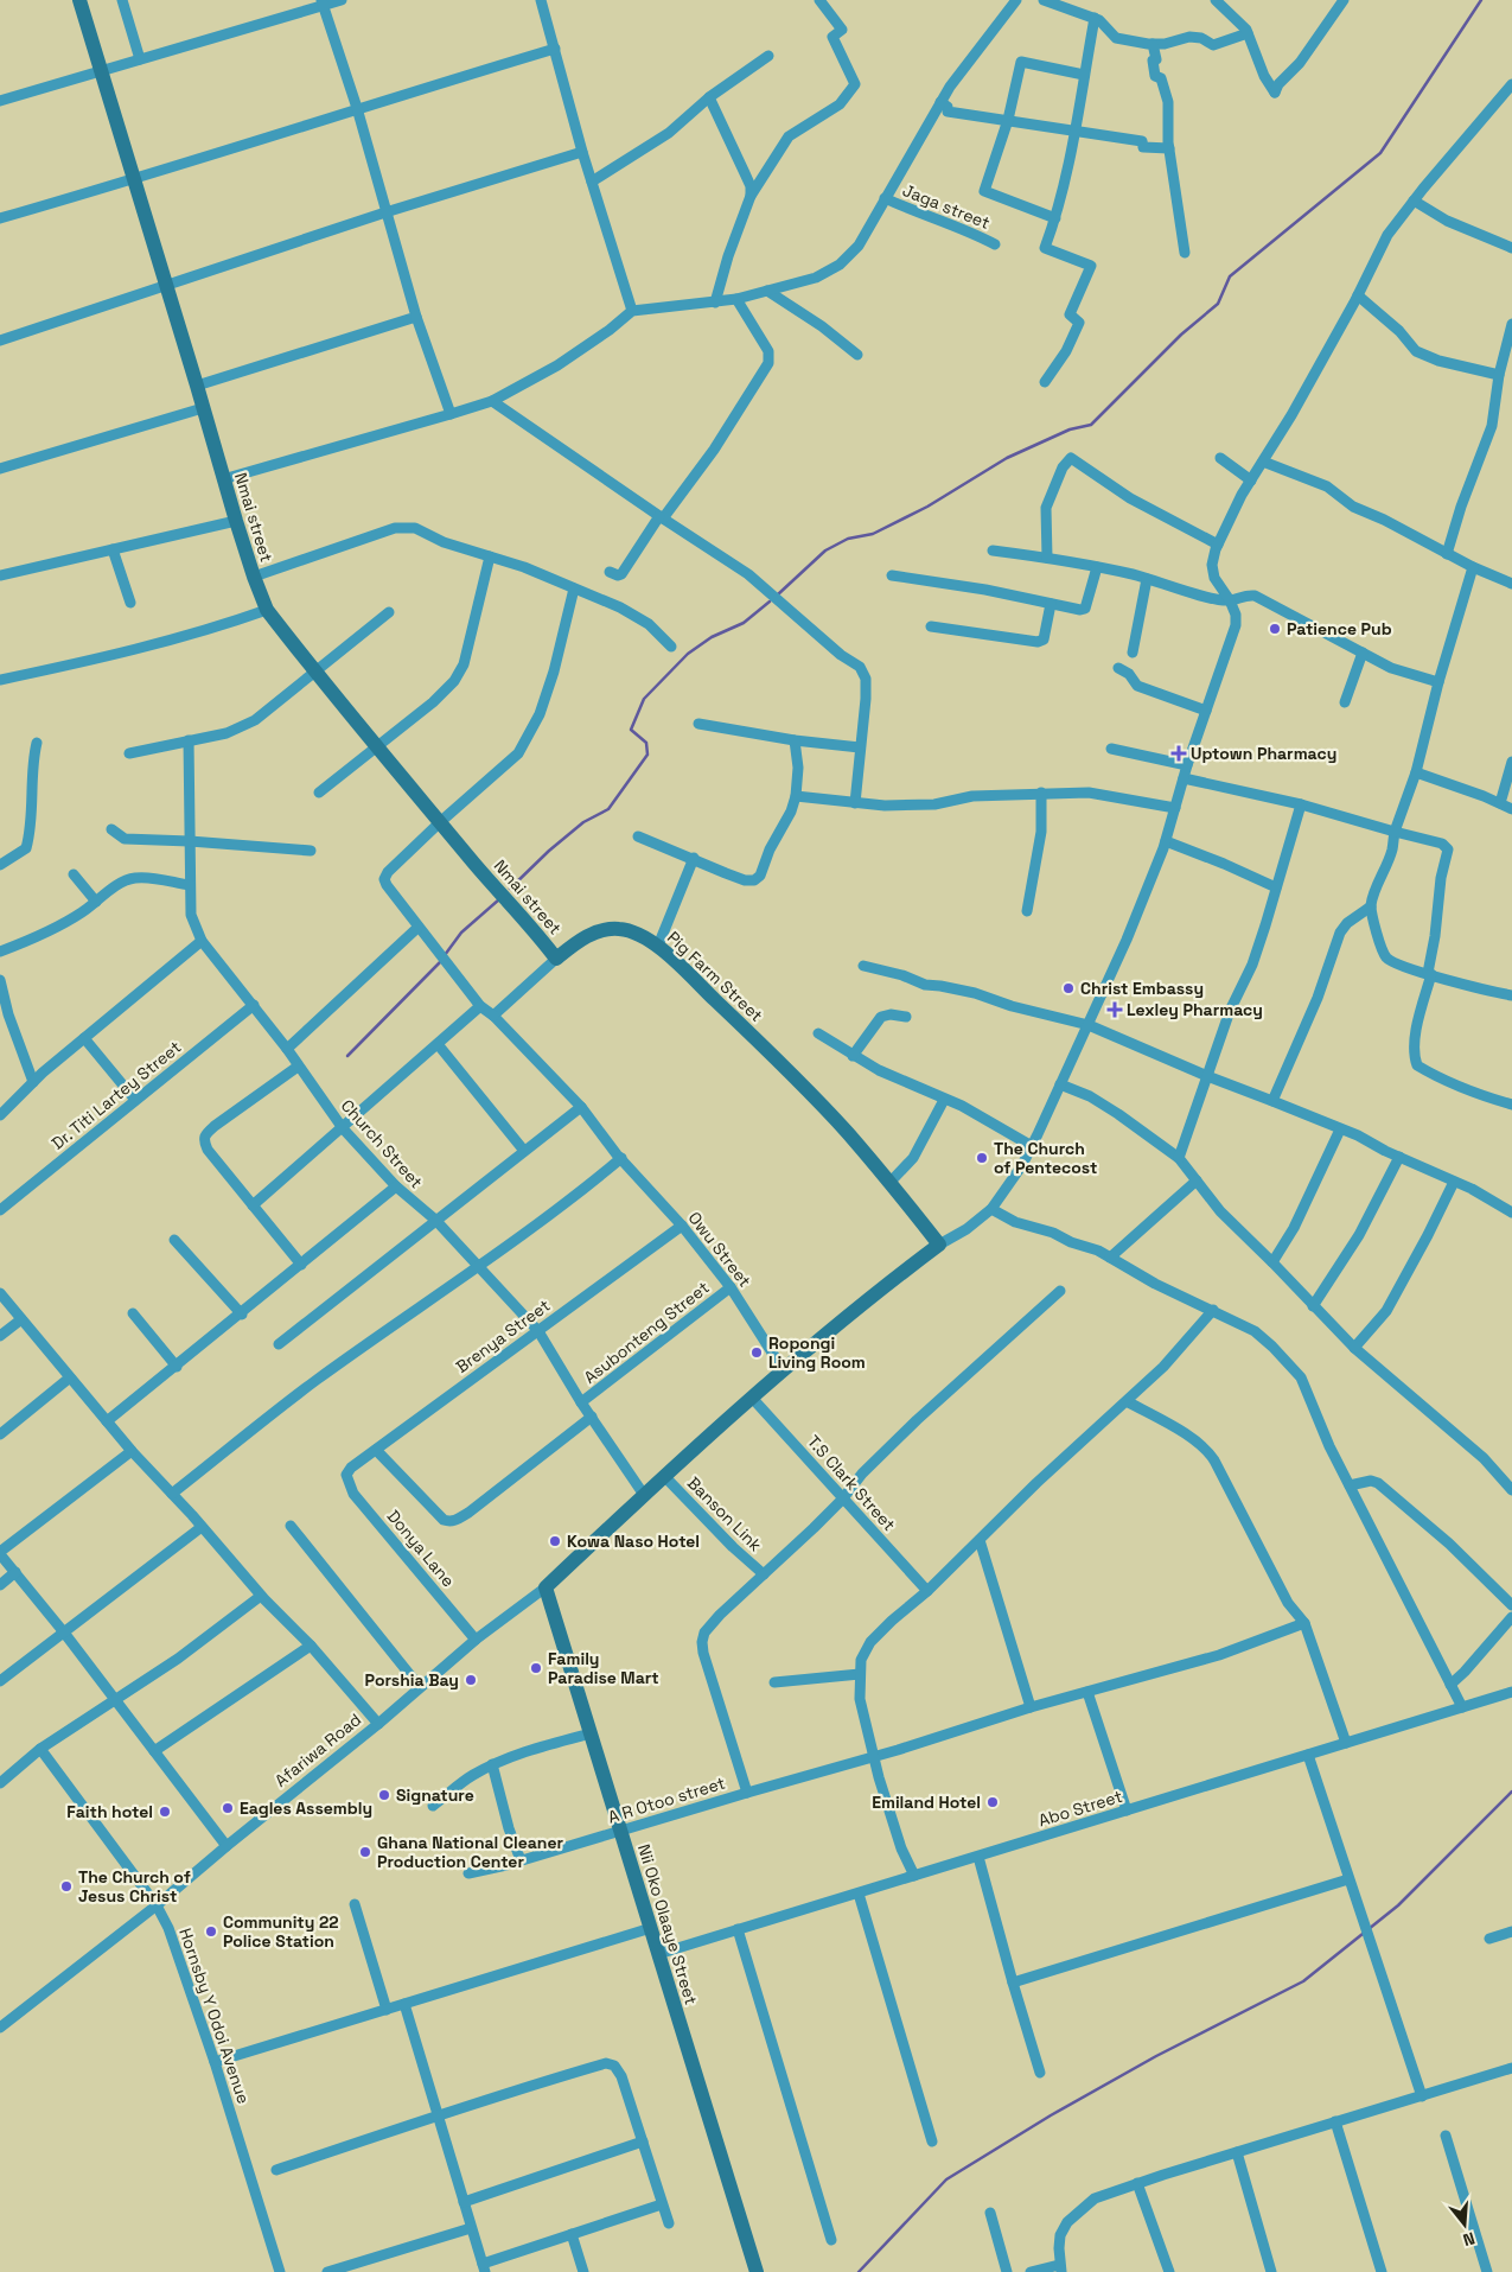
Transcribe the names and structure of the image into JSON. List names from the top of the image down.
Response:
{
  "streets": {
    "street": [
      "Jaga street",
      "Nmai street",
      "Pig Farm Street",
      "Dr. Titi Lartey Street",
      "Church Street",
      "Owu Street",
      "Asubonteng Street",
      "Brenya Street",
      "T.S Clark Street",
      "Banson Link",
      "Donya Lane",
      "Afariwa Road",
      "A R Otoo street",
      "Abo Street",
      "Nii Oko Olaaye Street",
      "Hornsby Y Odoi Avenue"
    ]
  },
  "crossings": [
    ["Nmai street", "Pig Farm Street"],
    ["Dr. Titi Lartey Street", "Church Street"],
    ["Church Street", "Asubonteng Street"],
    ["Church Street", "Brenya Street"],
    ["Owu Street", "Asubonteng Street"],
    ["Owu Street", "Brenya Street"],
    ["Brenya Street", "Donya Lane"],
    ["Donya Lane", "Afariwa Road"],
    ["Afariwa Road", "Nii Oko Olaaye Street"],
    ["Afariwa Road", "Hornsby Y Odoi Avenue"],
    ["A R Otoo street", "Nii Oko Olaaye Street"],
    ["Abo Street", "Nii Oko Olaaye Street"]
  ],
  "places": {
    "other": [
      "Patience Pub",
      "Christ Embassy",
      "The Church of Pentecost",
      "Ropongi Living Room",
      "Kowa Naso Hotel",
      "Family Paradise Mart",
      "Porshia Bay",
      "Signature",
      "Emiland Hotel",
      "Eagles Assembly",
      "Faith hotel",
      "Ghana National Cleaner Production Center",
      "The Church of Jesus Christ",
      "Community 22 Police Station"
    ],
    "health": ["Uptown Pharmacy", "Lexley Pharmacy"]
  },
  "north": "bottom"
}
